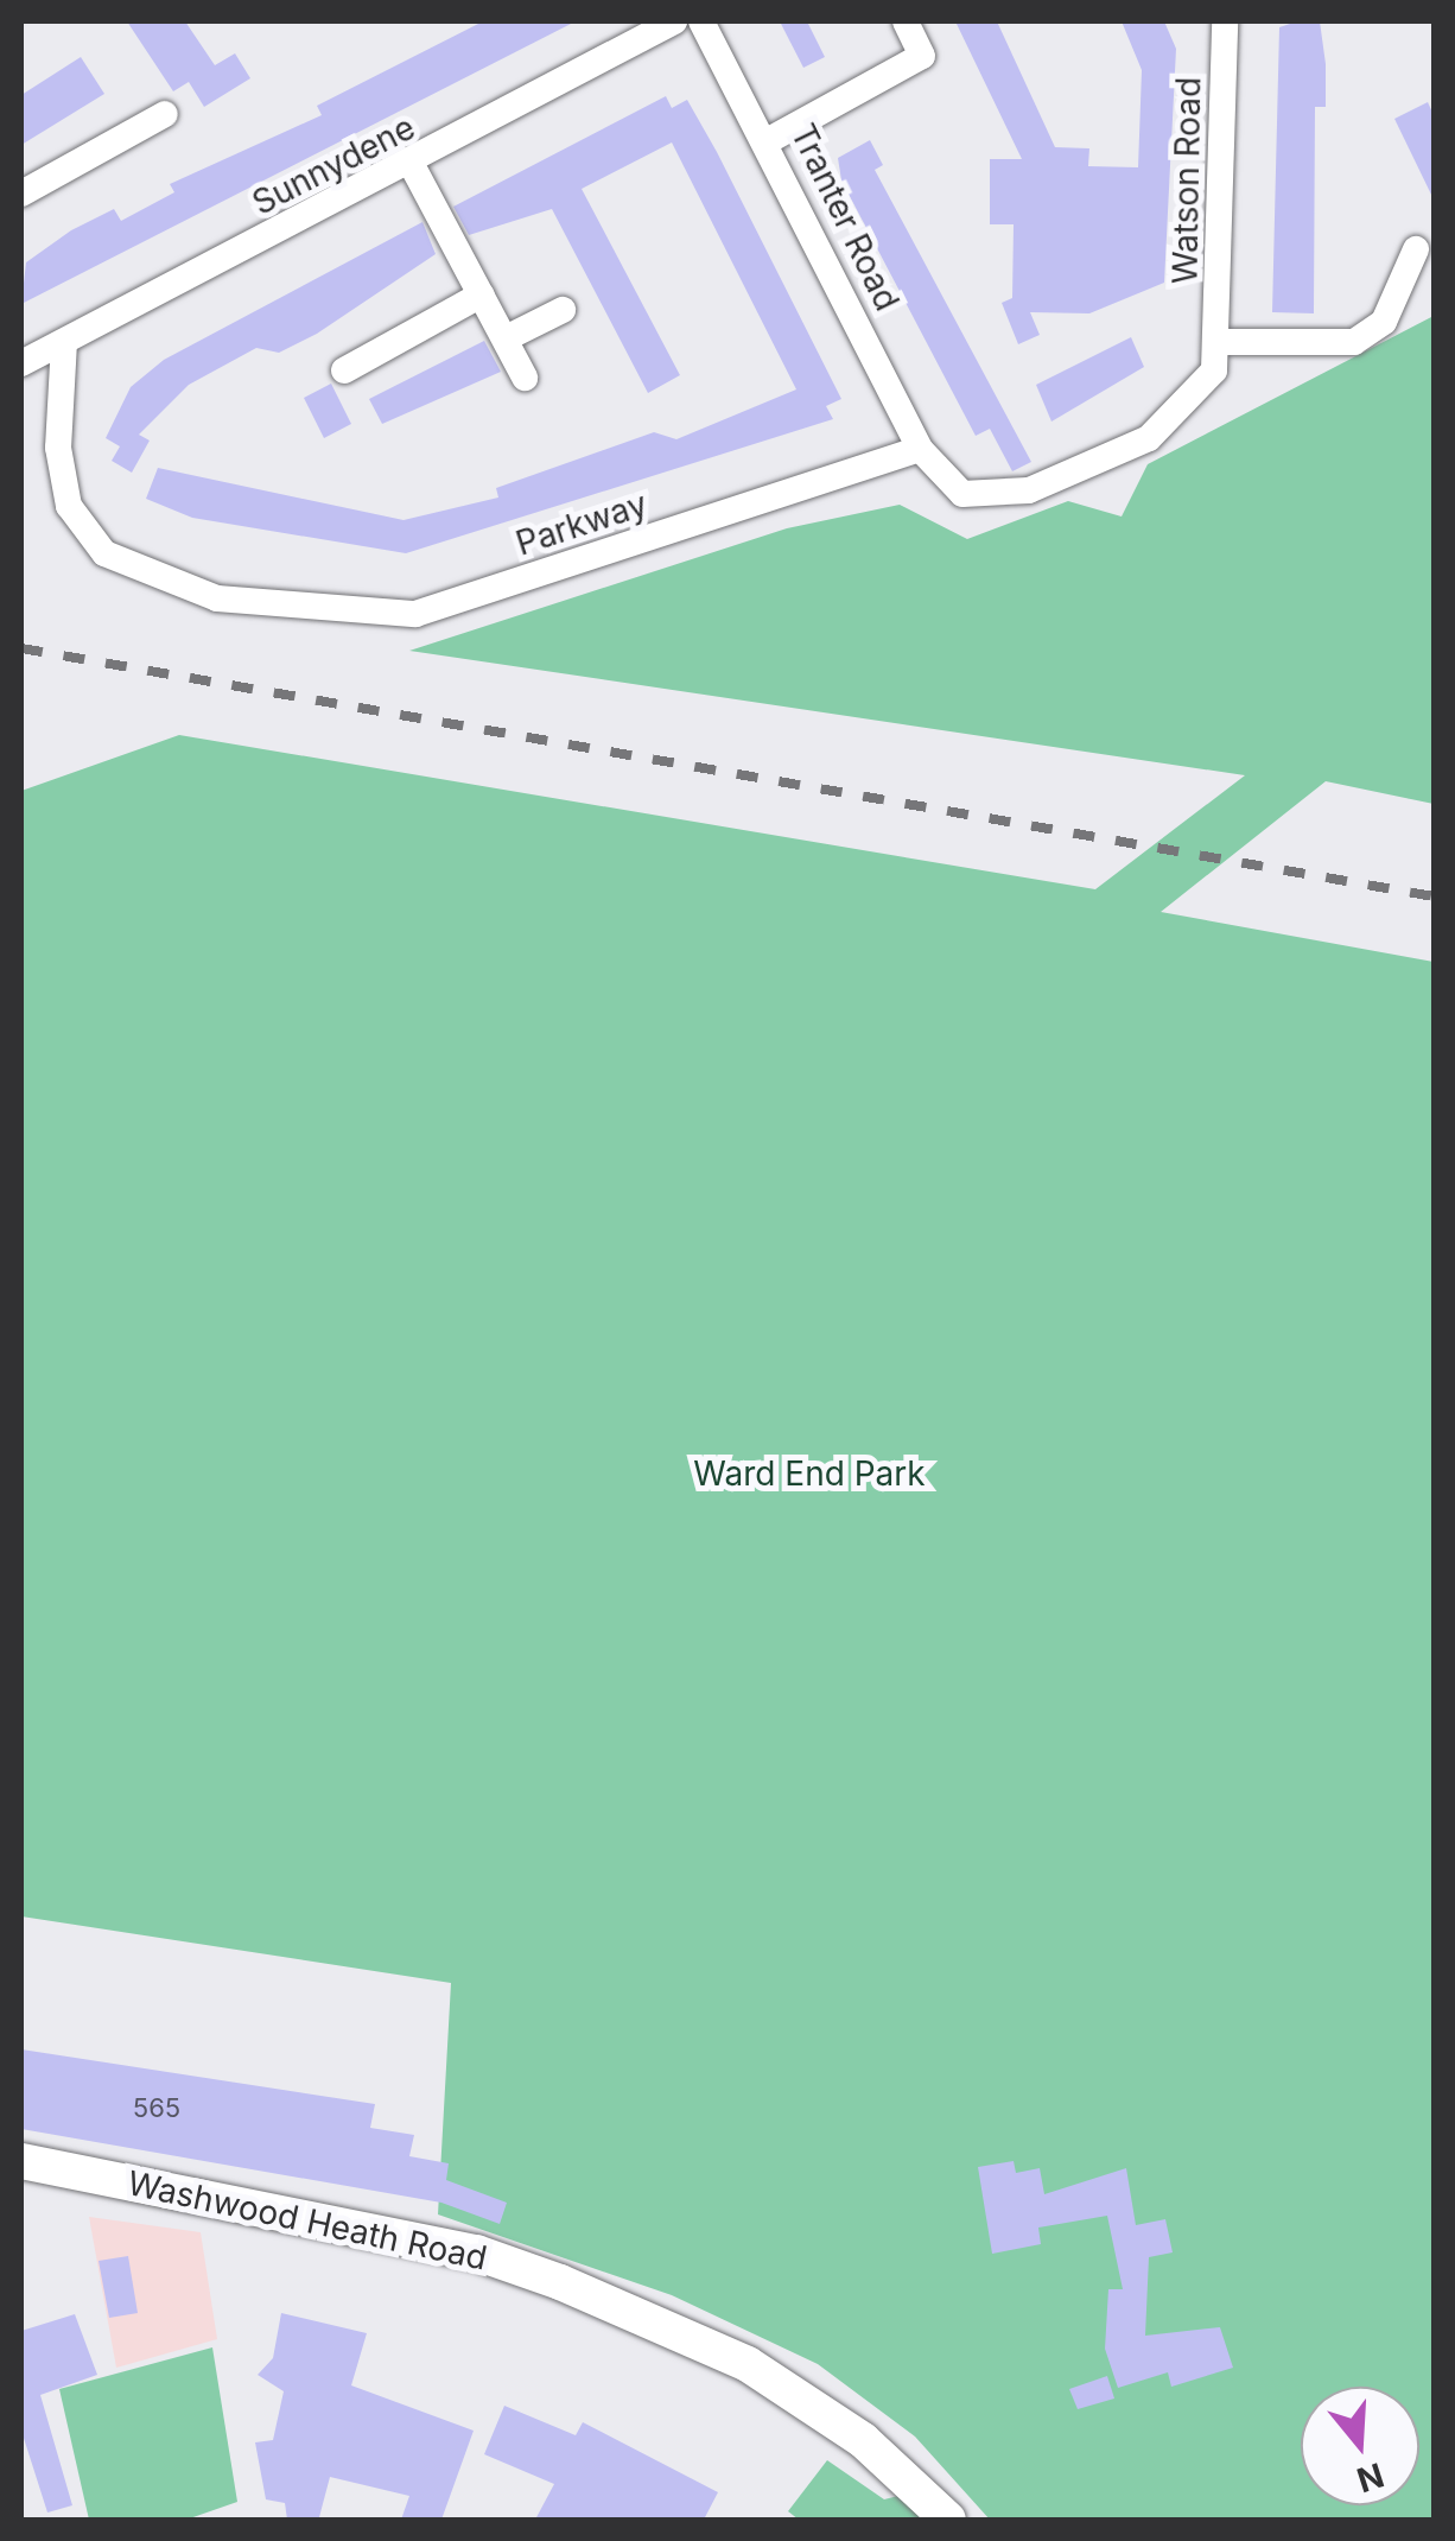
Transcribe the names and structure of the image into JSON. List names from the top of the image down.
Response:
{
  "streets": {
    "main road": ["Washwood Heath Road"],
    "street": [
      "Sunnydene",
      "Watson Road",
      "Tranter Road",
      "Parkway"
    ]
  },
  "crossings": [
    ["Sunnydene", "Parkway"],
    ["Tranter Road", "Parkway"]
  ],
  "parks": ["Ward End Park"],
  "house_numbers": ["565"],
  "north": "bottom"
}
